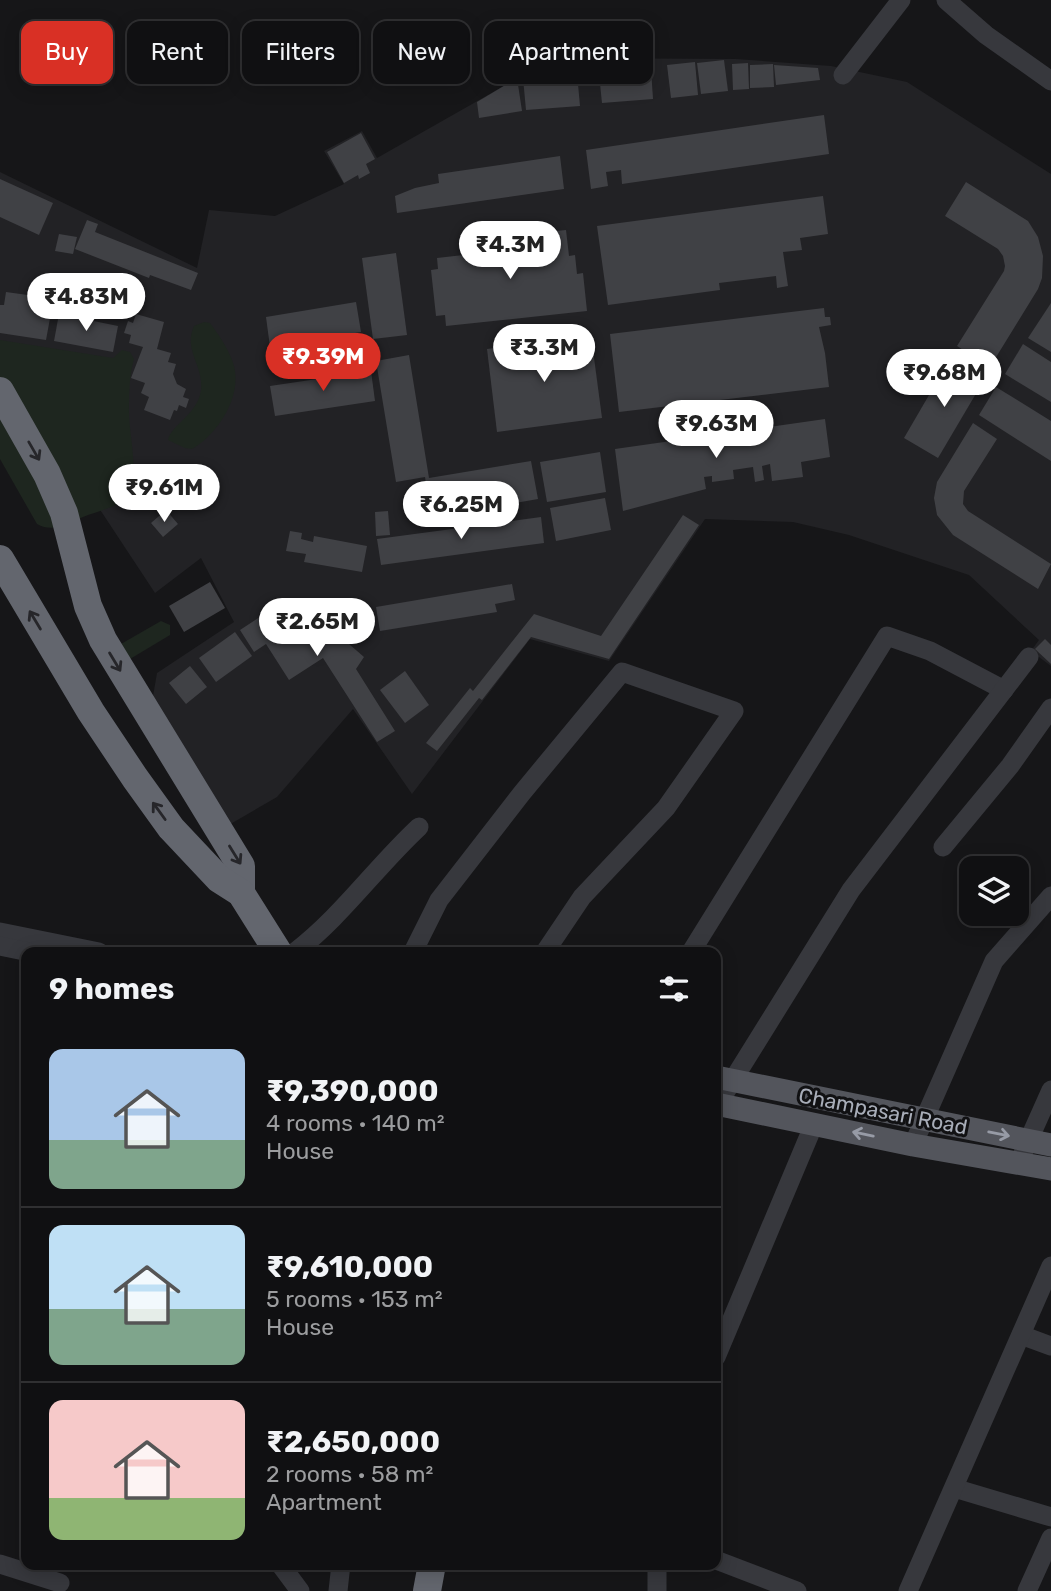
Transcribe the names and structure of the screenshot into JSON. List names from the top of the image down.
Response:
{
  "streets": {
    "main road": ["Champasari Road"]
  },
  "page": {
    "chip": [
      "Buy",
      "Rent",
      "Filters",
      "New",
      "Apartment"
    ],
    "price": [
      "₹4.3M",
      "₹4.83M",
      "₹3.3M",
      "₹9.39M",
      "₹9.68M",
      "₹9.63M",
      "₹9.61M",
      "₹6.25M",
      "₹2.65M"
    ],
    "heading": "9 homes",
    "list": [
      {
        "name": "₹9,390,000",
        "note": "4 rooms · 140 m² · House"
      },
      {
        "name": "₹9,610,000",
        "note": "5 rooms · 153 m² · House"
      },
      {
        "name": "₹2,650,000",
        "note": "2 rooms · 58 m² · Apartment"
      }
    ]
  }
}
